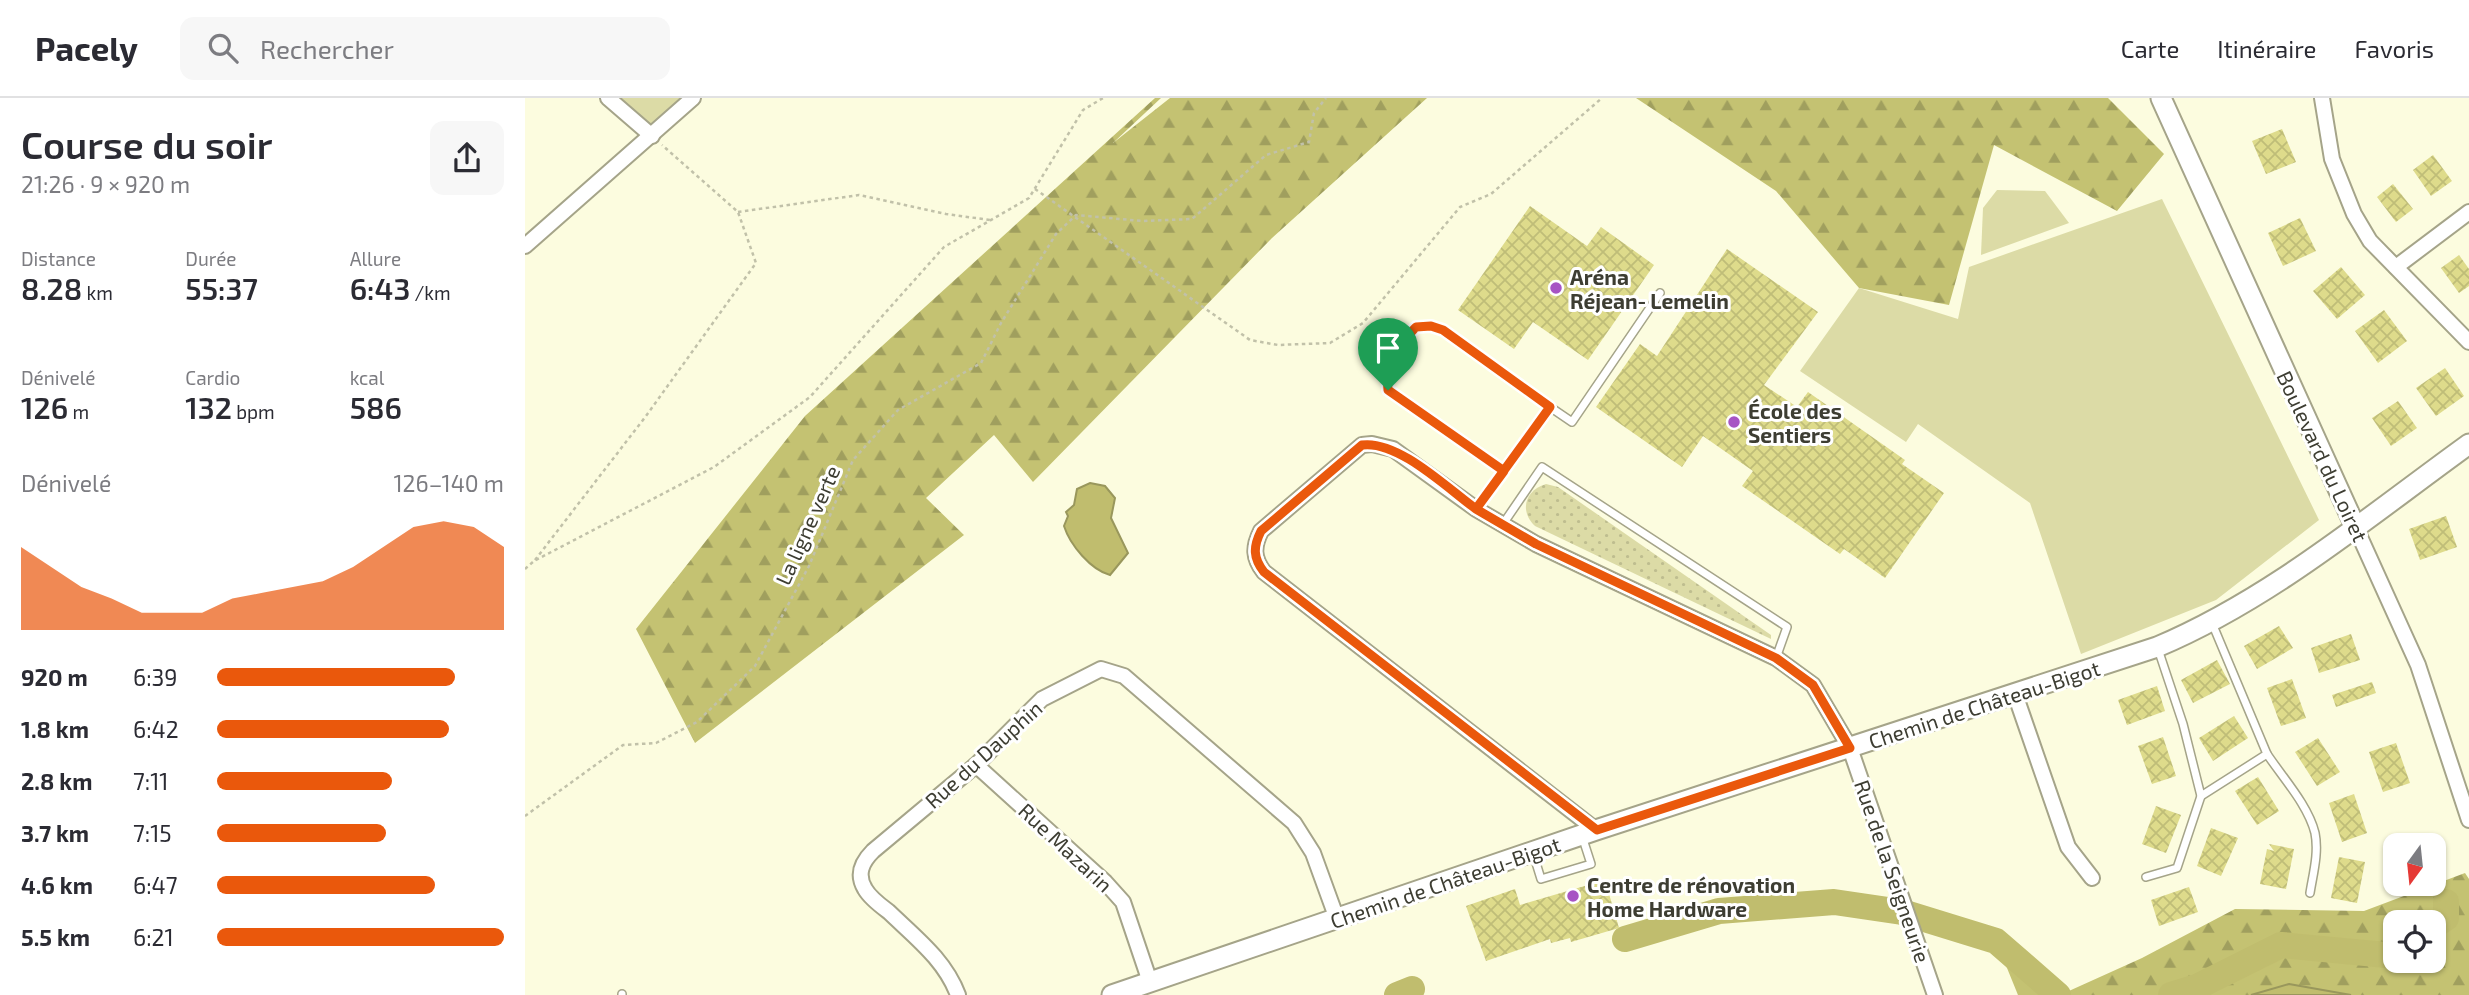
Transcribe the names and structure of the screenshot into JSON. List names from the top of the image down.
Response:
{
  "streets": {
    "street": [
      "Boulevard du Loiret",
      "Chemin de Château-Bigot",
      "Rue du Dauphin",
      "Rue Mazarin",
      "Rue de la Seigneurie"
    ],
    "path": ["La ligne verte"]
  },
  "crossings": [
    ["Boulevard du Loiret", "Chemin de Château-Bigot"],
    ["Chemin de Château-Bigot", "Rue du Dauphin"],
    ["Chemin de Château-Bigot", "Rue Mazarin"],
    ["Chemin de Château-Bigot", "Rue de la Seigneurie"],
    ["Rue du Dauphin", "Rue Mazarin"]
  ],
  "places": ["Aréna Réjean‑Lemelin", "École des Sentiers", "Centre de rénovation Home Hardware"],
  "north": "bottom",
  "page": {
    "header": "Pacely",
    "search": "Rechercher",
    "nav": ["Carte", "Itinéraire", "Favoris"],
    "heading": ["Course du soir", "21:26 · 9 × 920 m"],
    "stats": [
      ["Distance", "8.28 km"],
      ["Durée", "55:37"],
      ["Allure", "6:43 /km"],
      ["Dénivelé", "126 m"],
      ["Cardio", "132 bpm"],
      ["kcal", "586"]
    ],
    "chart": ["Dénivelé", "126–140 m"],
    "list": [
      {
        "name": "920 m",
        "note": "6:39"
      },
      {
        "name": "1.8 km",
        "note": "6:42"
      },
      {
        "name": "2.8 km",
        "note": "7:11"
      },
      {
        "name": "3.7 km",
        "note": "7:15"
      },
      {
        "name": "4.6 km",
        "note": "6:47"
      },
      {
        "name": "5.5 km",
        "note": "6:21"
      }
    ]
  }
}
